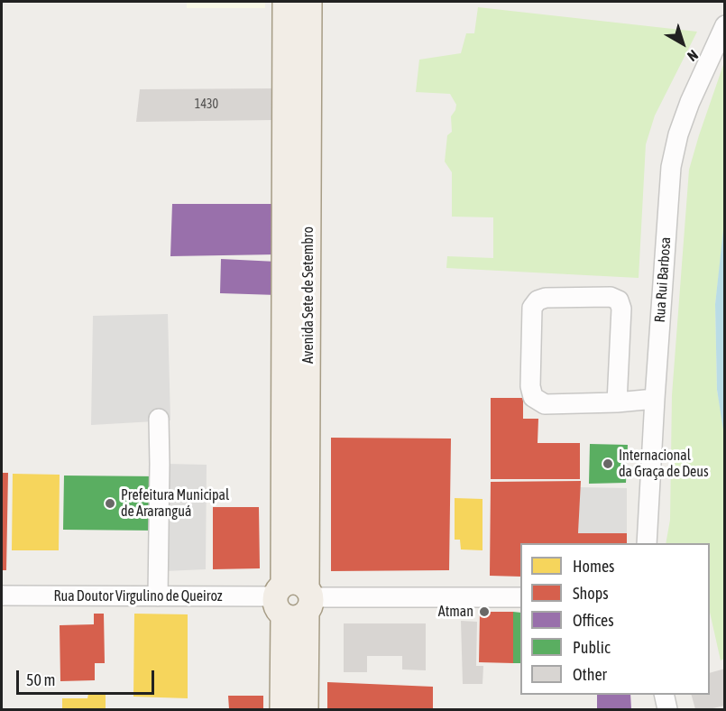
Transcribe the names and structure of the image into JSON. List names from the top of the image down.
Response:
{
  "streets": {
    "main road": ["Avenida Sete de Setembro"],
    "street": ["Rua Rui Barbosa", "Rua Doutor Virgulino de Queiroz"]
  },
  "crossings": [
    ["Avenida Sete de Setembro", "Rua Doutor Virgulino de Queiroz"]
  ],
  "places": ["Internacional da Graça de Deus", "Prefeitura Municipal de Araranguá", "Atman"],
  "house_numbers": ["1430"],
  "legend": [
    "Homes",
    "Shops",
    "Offices",
    "Public",
    "Other"
  ],
  "scale_bar": "50 m",
  "north": "bottom right"
}
